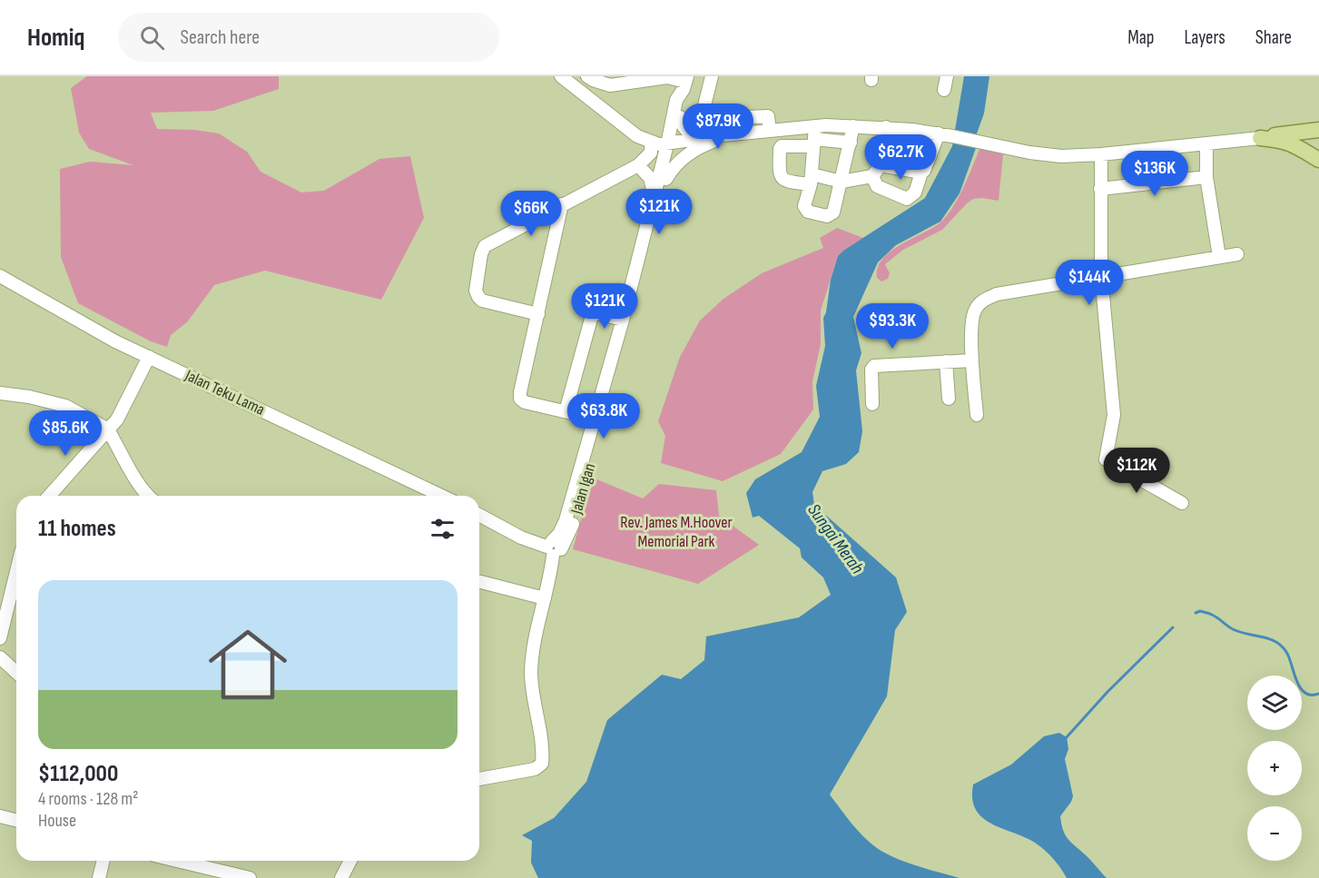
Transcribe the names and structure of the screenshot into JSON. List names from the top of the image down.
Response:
{
  "streets": {
    "street": ["Jalan Teku Lama", "Jalan Igan"]
  },
  "water": ["Sungai Merah"],
  "parks": ["Rev. James M.Hoover Memorial Park"],
  "page": {
    "header": "Homiq",
    "search": "Search here",
    "nav": ["Map", "Layers", "Share"],
    "price": [
      "$87.9K",
      "$62.7K",
      "$136K",
      "$121K",
      "$66K",
      "$144K",
      "$121K",
      "$93.3K",
      "$63.8K",
      "$85.6K",
      "$112K"
    ],
    "heading": "11 homes",
    "list": [
      {
        "name": "$112,000",
        "note": "4 rooms · 128 m² · House"
      }
    ],
    "map_buttons": ["+", "−"]
  }
}
